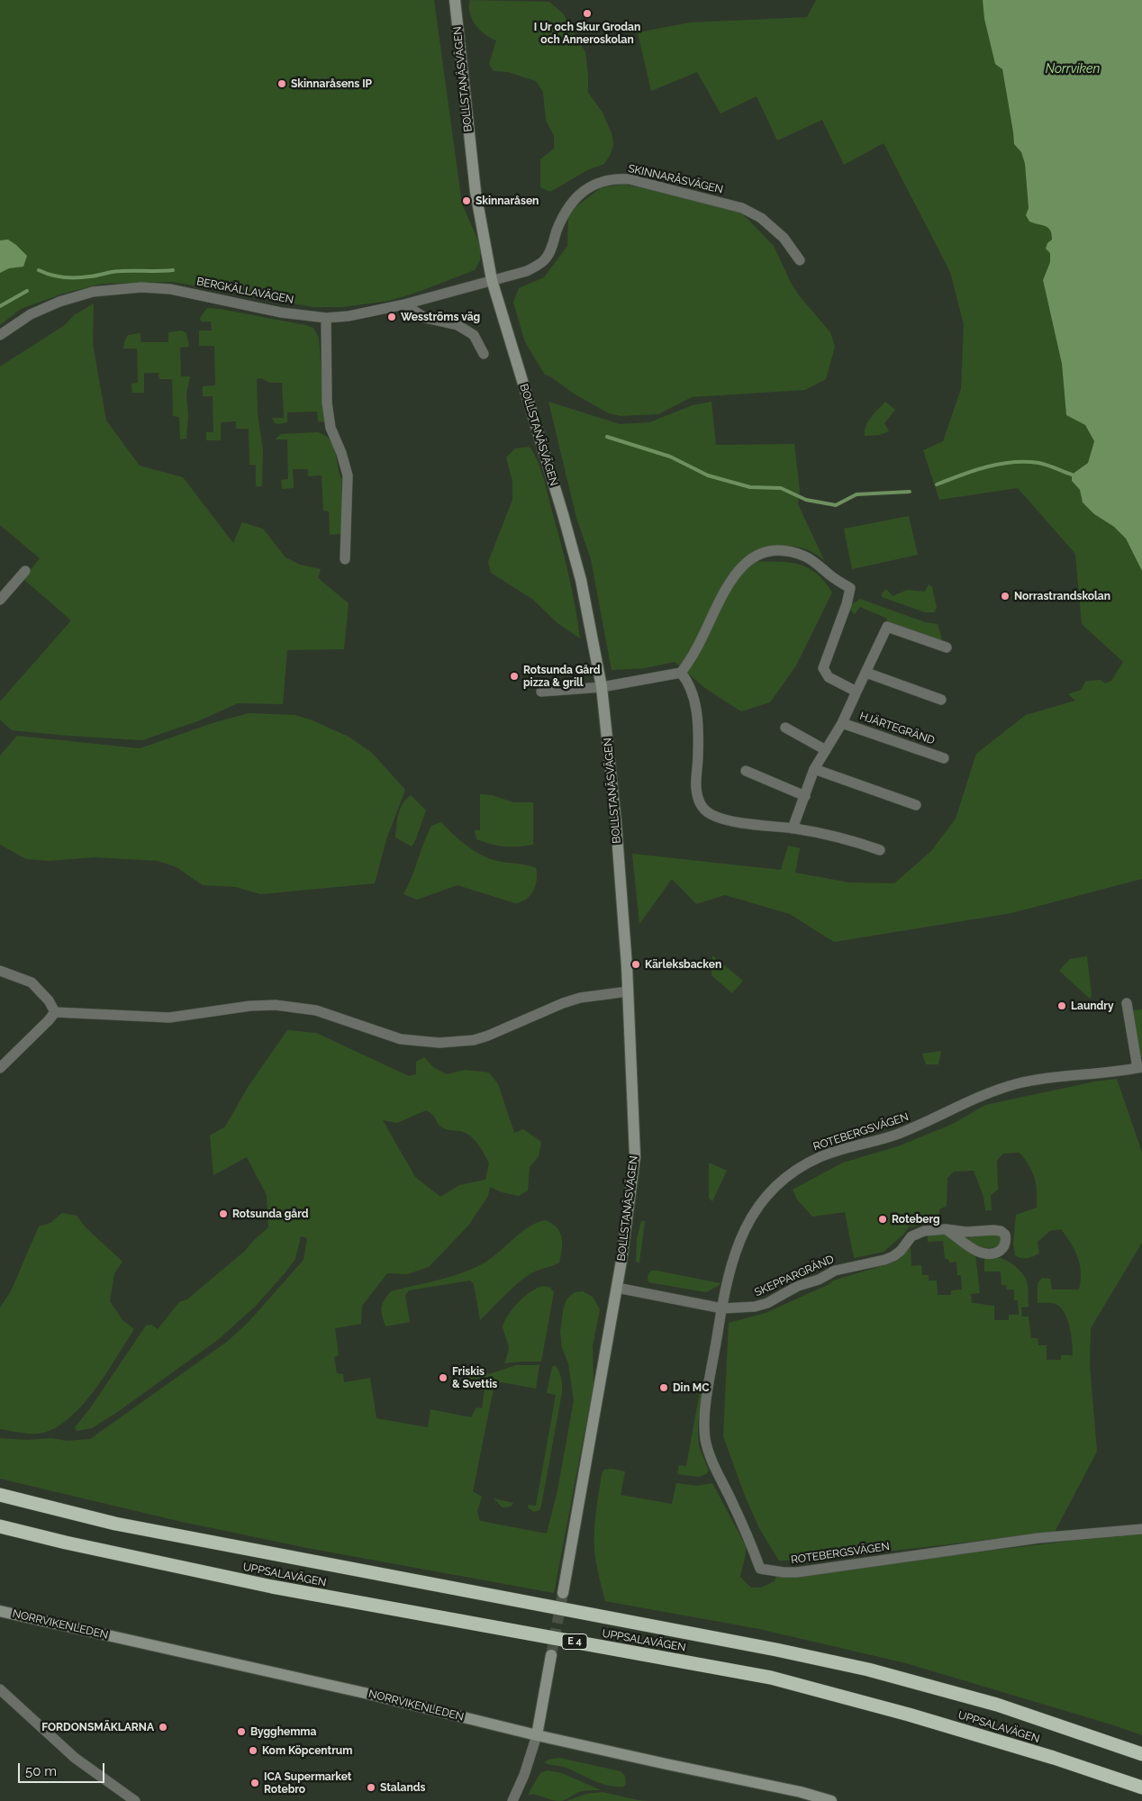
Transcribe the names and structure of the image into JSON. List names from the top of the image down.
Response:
{
  "streets": {
    "highway": ["UPPSALAVÄGEN", "E 4"],
    "street": [
      "BOLLSTANÄSVÄGEN",
      "SKINNARÅSVÄGEN",
      "BERGKÄLLAVÄGEN",
      "HJÄRTEGRÄND",
      "ROTEBERGSVÄGEN",
      "SKEPPARGRÄND",
      "NORRVIKENLEDEN"
    ]
  },
  "crossings": [
    ["BOLLSTANÄSVÄGEN", "SKINNARÅSVÄGEN"],
    ["BOLLSTANÄSVÄGEN", "BERGKÄLLAVÄGEN"],
    ["SKINNARÅSVÄGEN", "BERGKÄLLAVÄGEN"],
    ["ROTEBERGSVÄGEN", "SKEPPARGRÄND"]
  ],
  "water": ["Norrviken"],
  "places": [
    "I Ur och Skur Grodan och Anneroskolan",
    "Skinnaråsens IP",
    "Skinnaråsen",
    "Wesströms väg",
    "Norrastrandskolan",
    "Rotsunda Gård pizza & grill",
    "Kärleksbacken",
    "Laundry",
    "Rotsunda gård",
    "Roteberg",
    "Friskis & Svettis",
    "Din MC",
    "FORDONSMÄKLARNA",
    "Bygghemma",
    "Kom Köpcentrum",
    "ICA Supermarket Rotebro",
    "Stalands"
  ],
  "scale_bar": "50 m"
}
